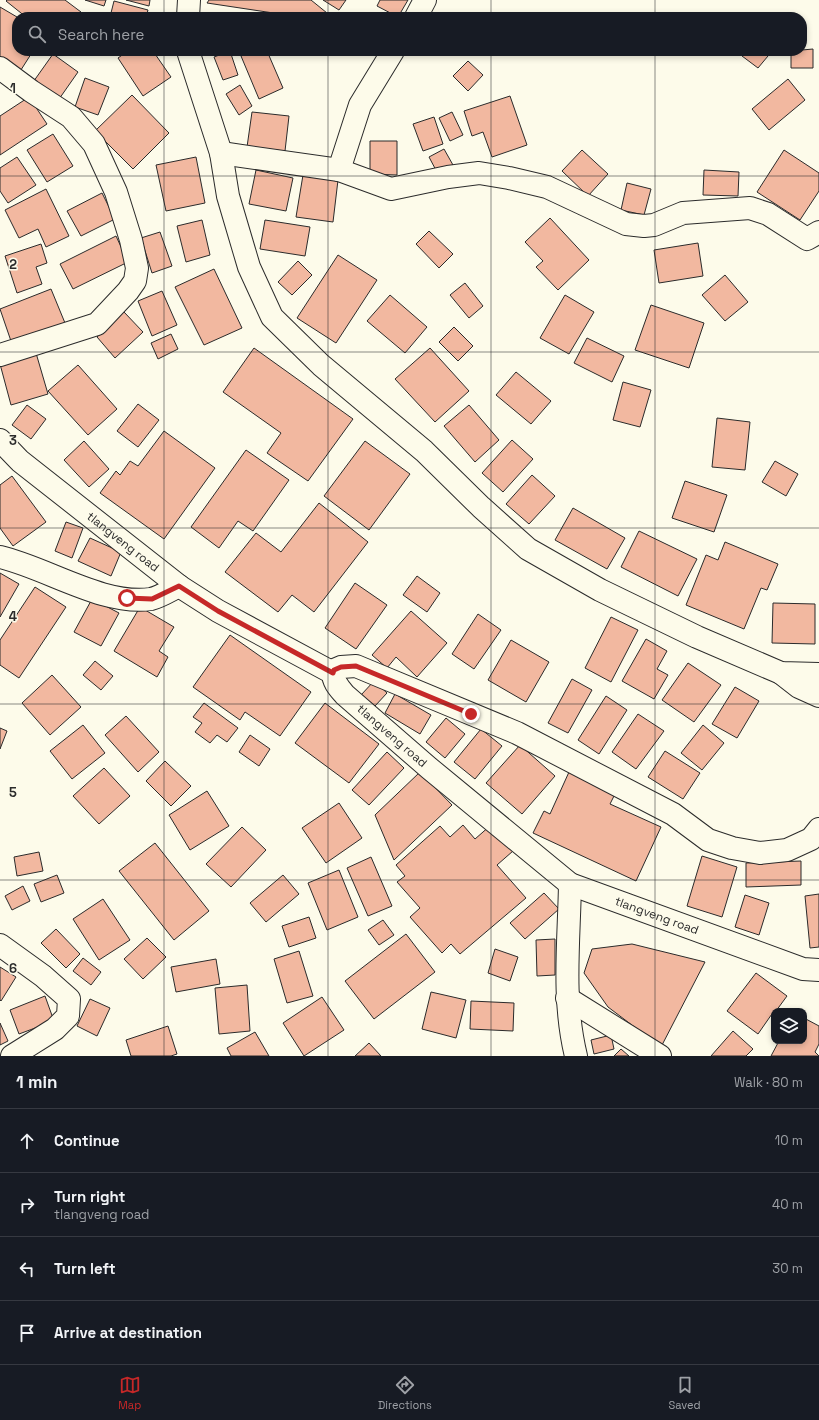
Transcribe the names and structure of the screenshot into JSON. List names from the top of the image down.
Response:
{
  "streets": {
    "main road": ["tlangveng road"]
  },
  "page": {
    "search": "Search here",
    "heading": ["1 min", "Walk · 80 m"],
    "list": [
      ["Continue", "10 m"],
      ["Turn right", "tlangveng road", "40 m"],
      ["Turn left", "30 m"],
      "Arrive at destination"
    ],
    "nav": ["Map", "Directions", "Saved"]
  },
  "grid": {
    "rows": [
      "1",
      "2",
      "3",
      "4",
      "5",
      "6"
    ]
  }
}
